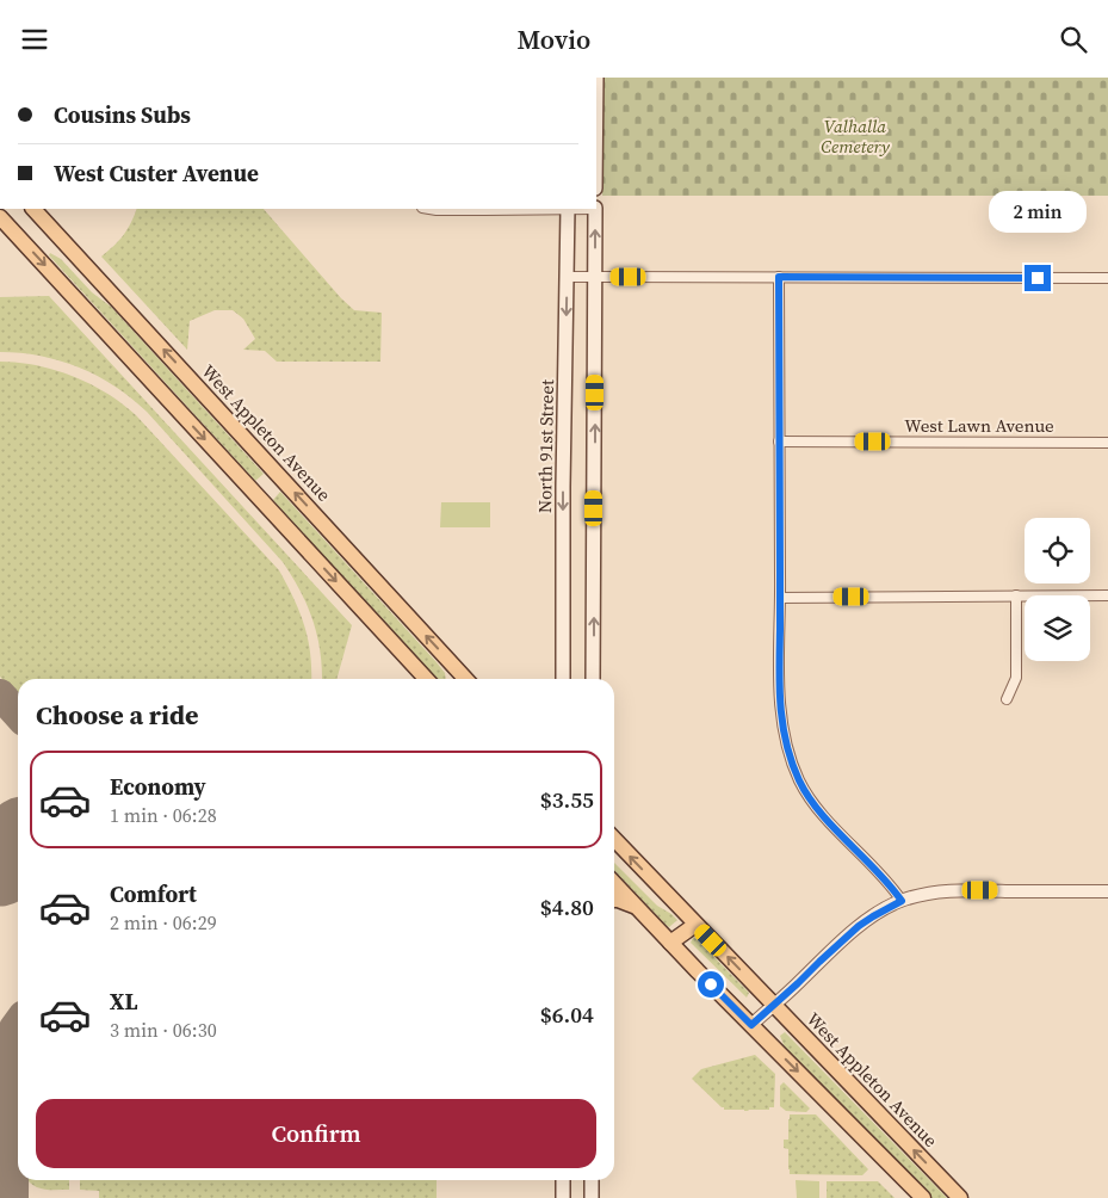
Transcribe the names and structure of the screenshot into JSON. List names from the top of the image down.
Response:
{
  "streets": {
    "main road": ["West Appleton Avenue", "North 91st Street"],
    "street": ["West Lawn Avenue"]
  },
  "parks": ["Valhalla Cemetery"],
  "page": {
    "header": "Movio",
    "banner": ["Cousins Subs", "West Custer Avenue"],
    "bubble": "2 min",
    "heading": "Choose a ride",
    "list": [
      {
        "name": "Economy",
        "note": "1 min · 06:28",
        "value": "$3.55"
      },
      {
        "name": "Comfort",
        "note": "2 min · 06:29",
        "value": "$4.80"
      },
      {
        "name": "XL",
        "note": "3 min · 06:30",
        "value": "$6.04"
      }
    ],
    "buttons": "Confirm"
  }
}
